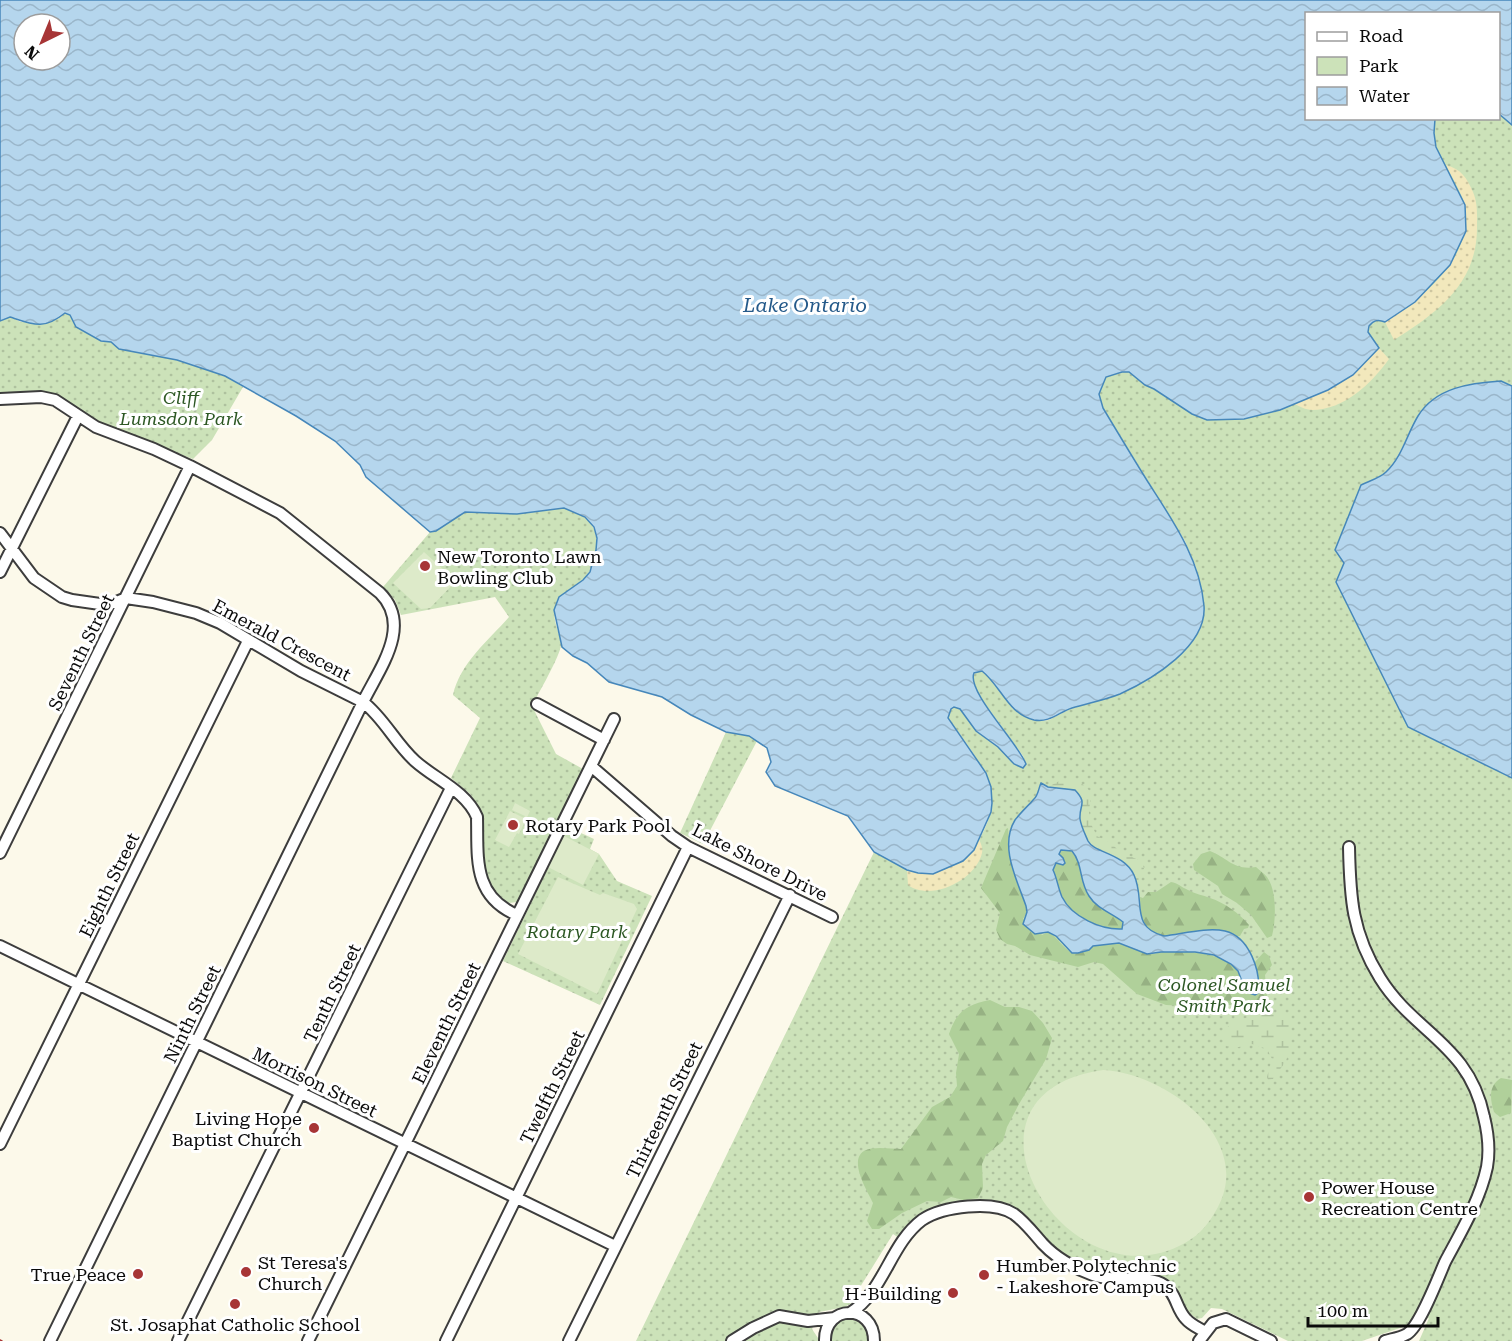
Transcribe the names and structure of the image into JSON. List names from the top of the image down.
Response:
{
  "streets": {
    "street": [
      "Emerald Crescent",
      "Seventh Street",
      "Lake Shore Drive",
      "Eighth Street",
      "Tenth Street",
      "Ninth Street",
      "Eleventh Street",
      "Morrison Street",
      "Twelfth Street",
      "Thirteenth Street"
    ]
  },
  "crossings": [
    ["Emerald Crescent", "Seventh Street"],
    ["Emerald Crescent", "Eighth Street"],
    ["Emerald Crescent", "Ninth Street"],
    ["Lake Shore Drive", "Eleventh Street"],
    ["Lake Shore Drive", "Twelfth Street"],
    ["Lake Shore Drive", "Thirteenth Street"],
    ["Eighth Street", "Morrison Street"],
    ["Tenth Street", "Morrison Street"],
    ["Ninth Street", "Morrison Street"],
    ["Eleventh Street", "Morrison Street"],
    ["Morrison Street", "Twelfth Street"],
    ["Morrison Street", "Thirteenth Street"]
  ],
  "water": ["Lake Ontario"],
  "parks": ["Cliff Lumsdon Park", "Rotary Park", "Colonel Samuel Smith Park"],
  "places": [
    "New Toronto Lawn Bowling Club",
    "Rotary Park Pool",
    "Living Hope Baptist Church",
    "Power House Recreation Centre",
    "St Teresa's Church",
    "True Peace",
    "Humber Polytechnic - Lakeshore Campus",
    "H-Building",
    "St. Josaphat Catholic School"
  ],
  "legend": ["Road", "Park", "Water"],
  "scale_bar": "100 m",
  "north": "bottom left"
}
